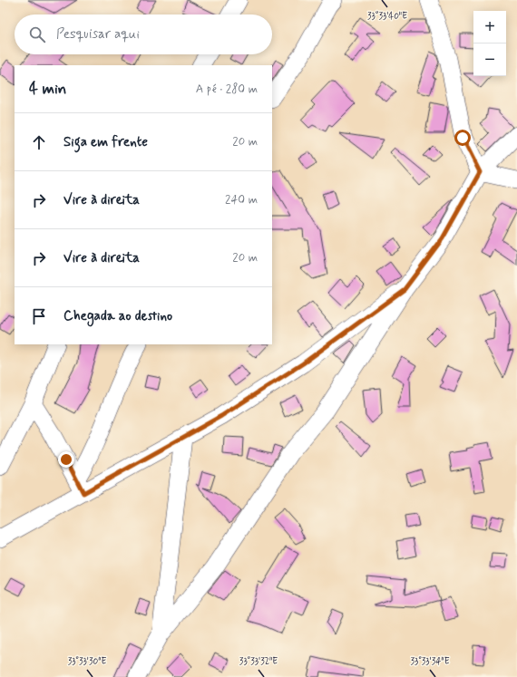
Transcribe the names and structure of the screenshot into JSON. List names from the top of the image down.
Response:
{
  "page": {
    "map_buttons": ["+", "−"],
    "search": "Pesquisar aqui",
    "heading": ["4 min", "A pé · 280 m"],
    "list": [
      ["Siga em frente", "20 m"],
      ["Vire à direita", "240 m"],
      ["Vire à direita", "20 m"],
      "Chegada ao destino"
    ]
  },
  "coordinates": [
    "33°33'40\"E",
    "33°33'30\"E",
    "33°33'32\"E",
    "33°33'34\"E"
  ]
}
